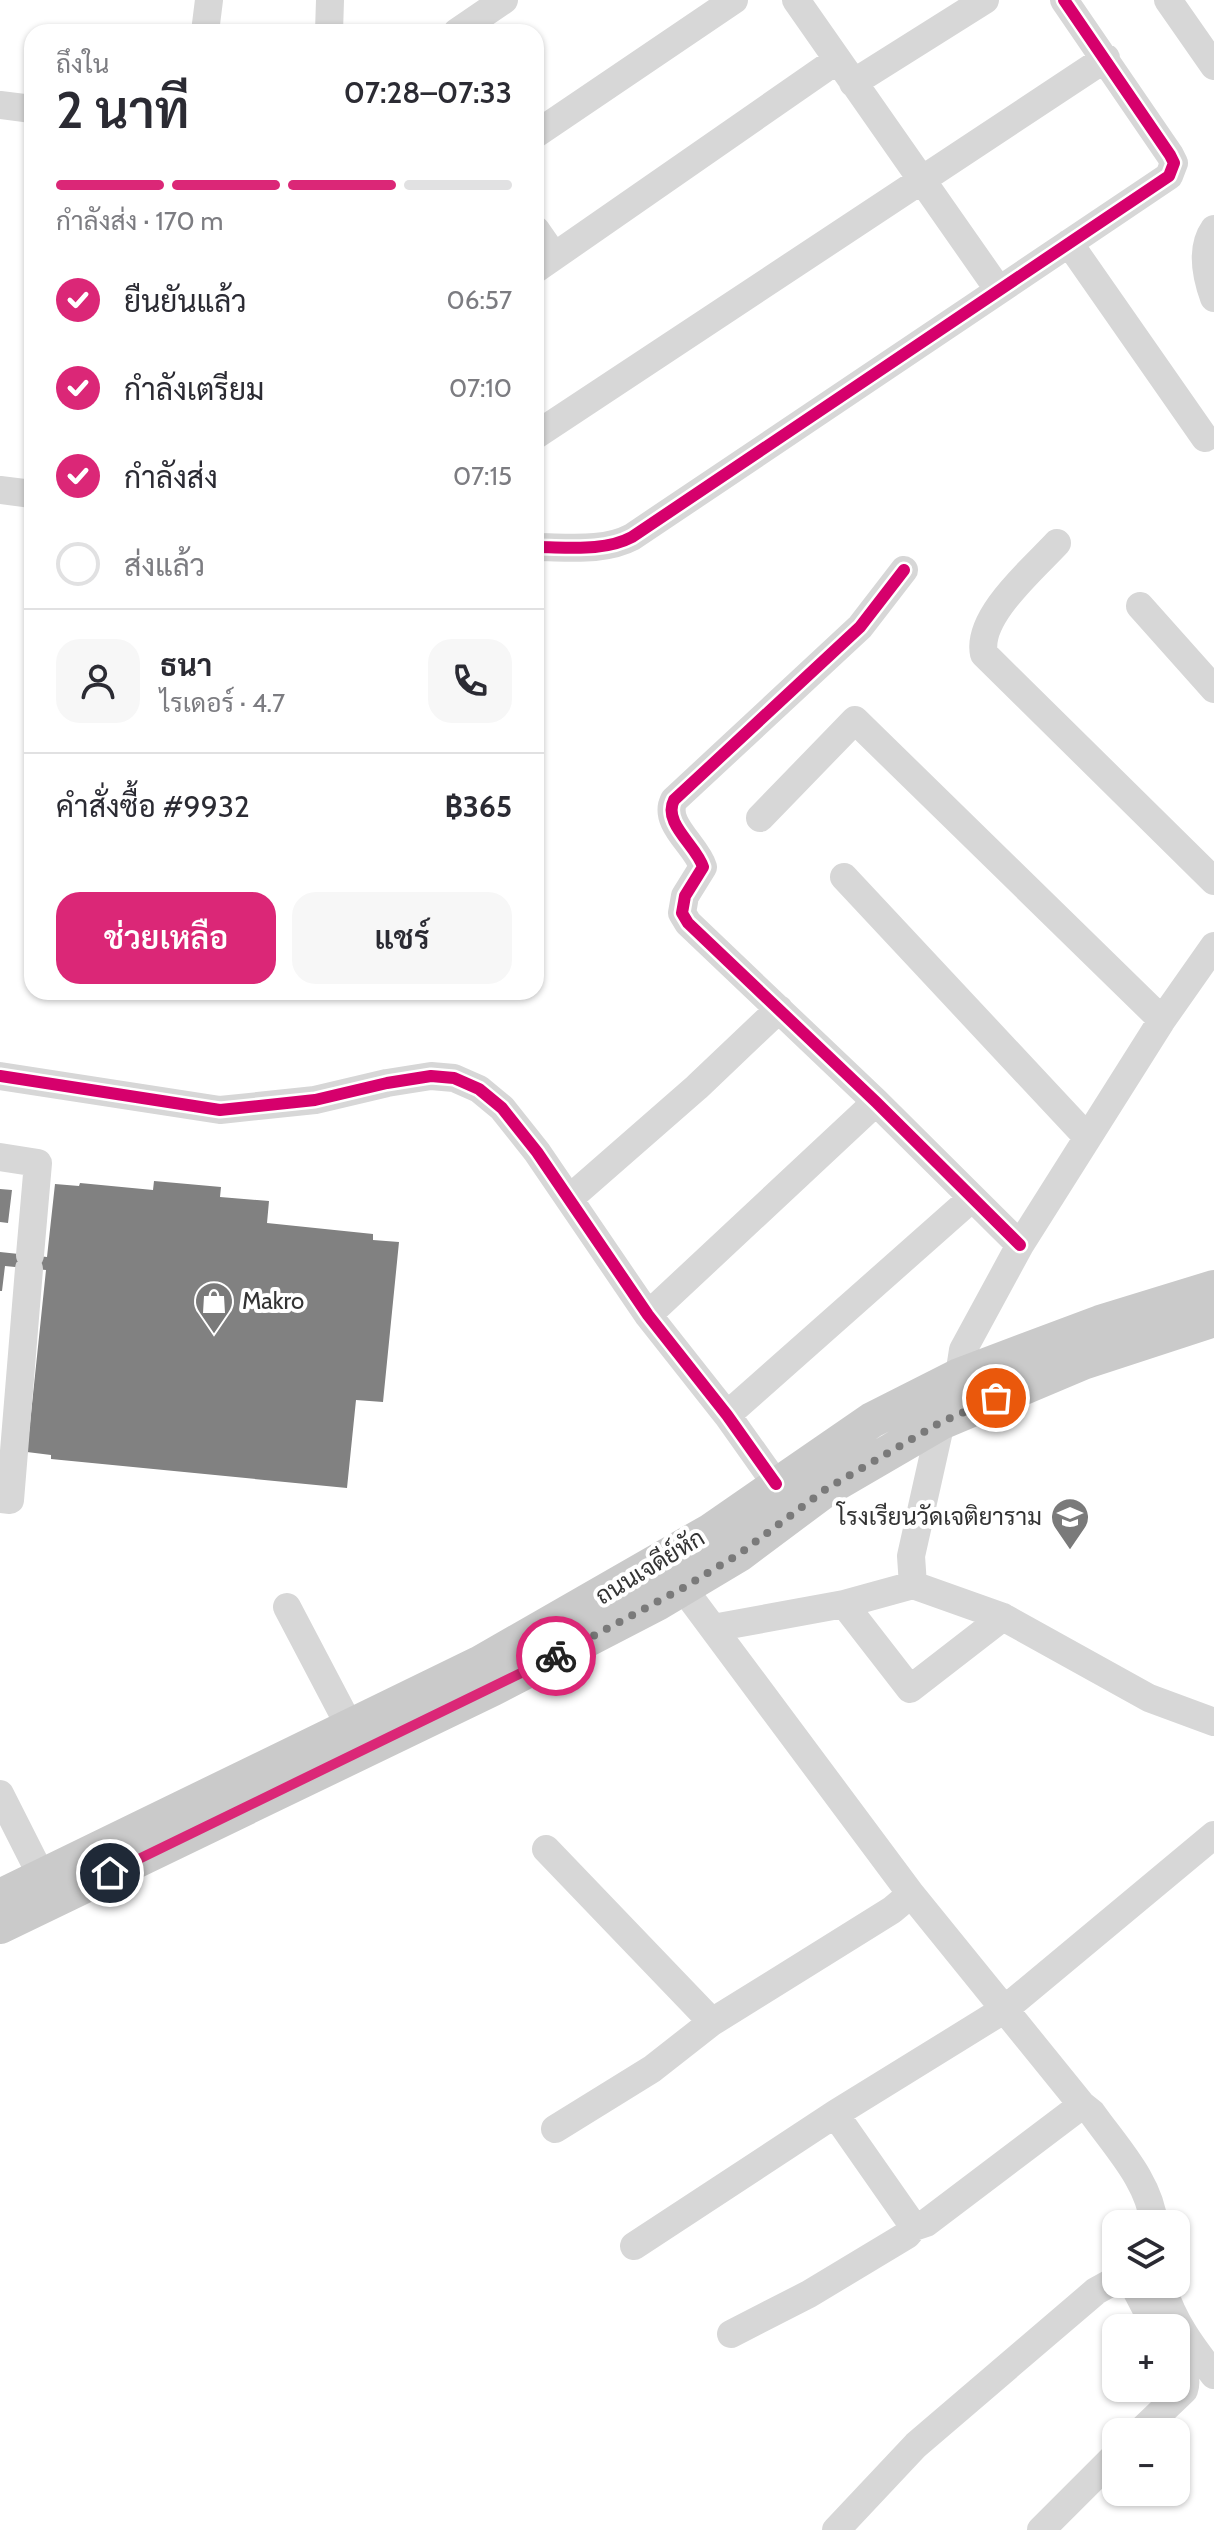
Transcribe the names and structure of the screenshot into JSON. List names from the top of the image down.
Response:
{
  "streets": {
    "main road": ["ถนนเจดีย์หัก"]
  },
  "places": {
    "shop": ["Makro"],
    "school or university": ["โรงเรียนวัดเจติยาราม"]
  },
  "page": {
    "heading": ["2 นาที", "ถึงใน", "07:28–07:33"],
    "panel": [
      "ธนา",
      "ไรเดอร์ · 4.7",
      "คำสั่งซื้อ #9932",
      "฿365"
    ],
    "bar": "กำลังส่ง · 170 m",
    "list": [
      ["ยืนยันแล้ว", "06:57"],
      ["กำลังเตรียม", "07:10"],
      ["กำลังส่ง", "07:15"],
      "ส่งแล้ว"
    ],
    "buttons": ["ช่วยเหลือ", "แชร์"],
    "map_buttons": ["+", "−"]
  }
}
